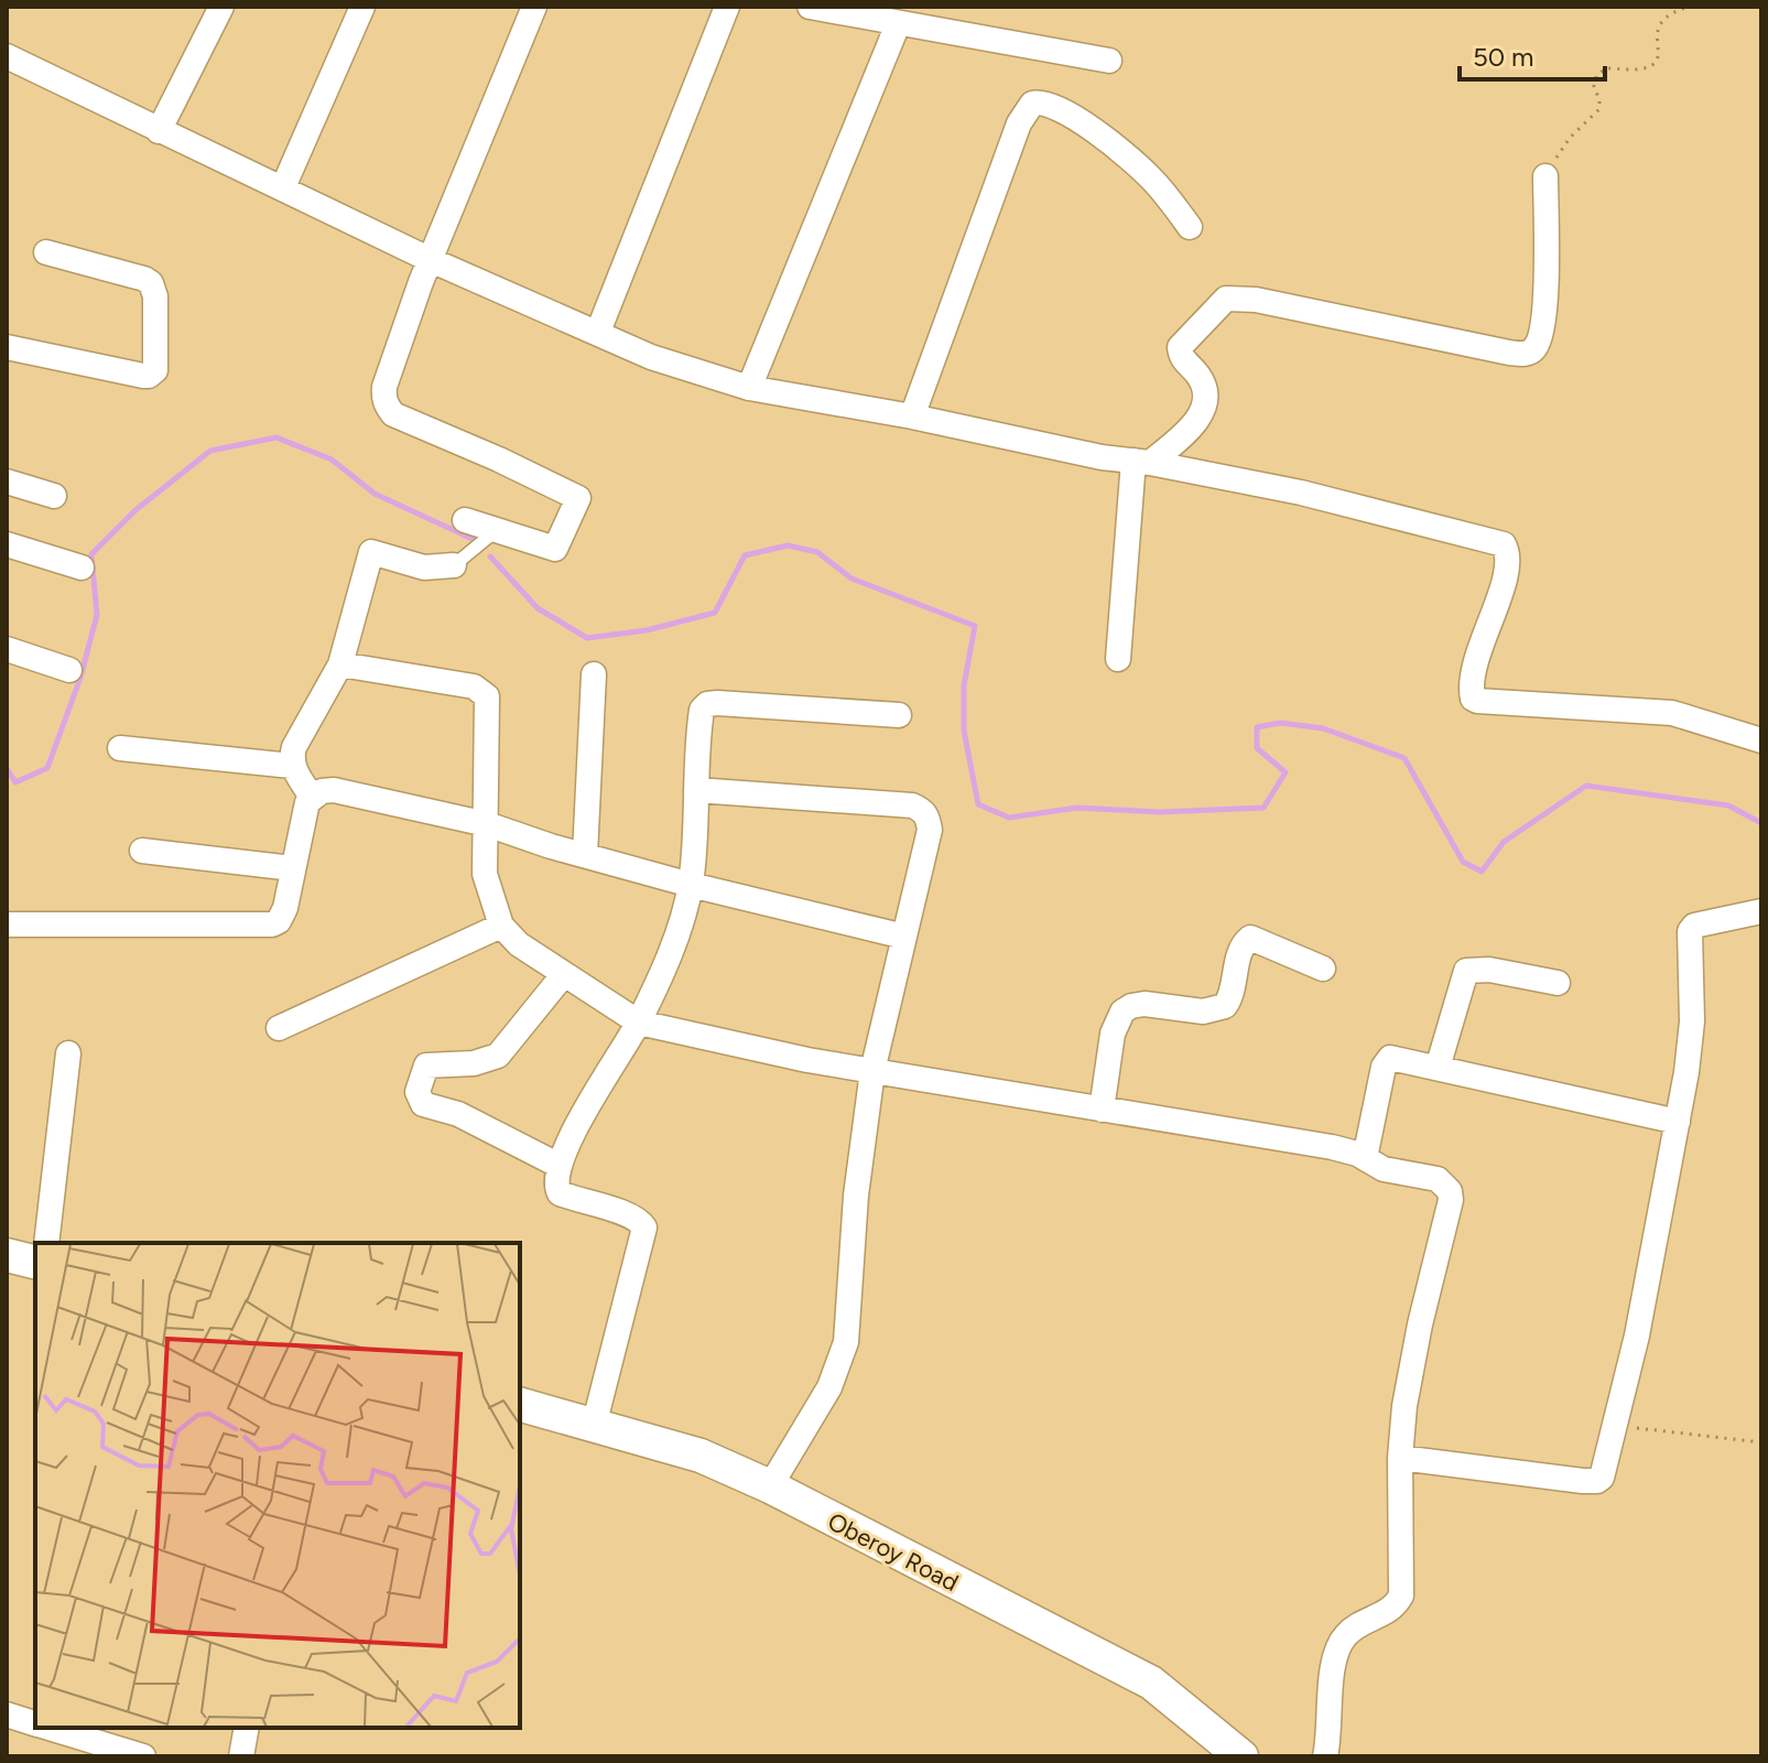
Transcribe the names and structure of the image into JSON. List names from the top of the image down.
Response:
{
  "streets": {
    "street": ["Oberoy Road"]
  },
  "scale_bar": "50 m"
}
